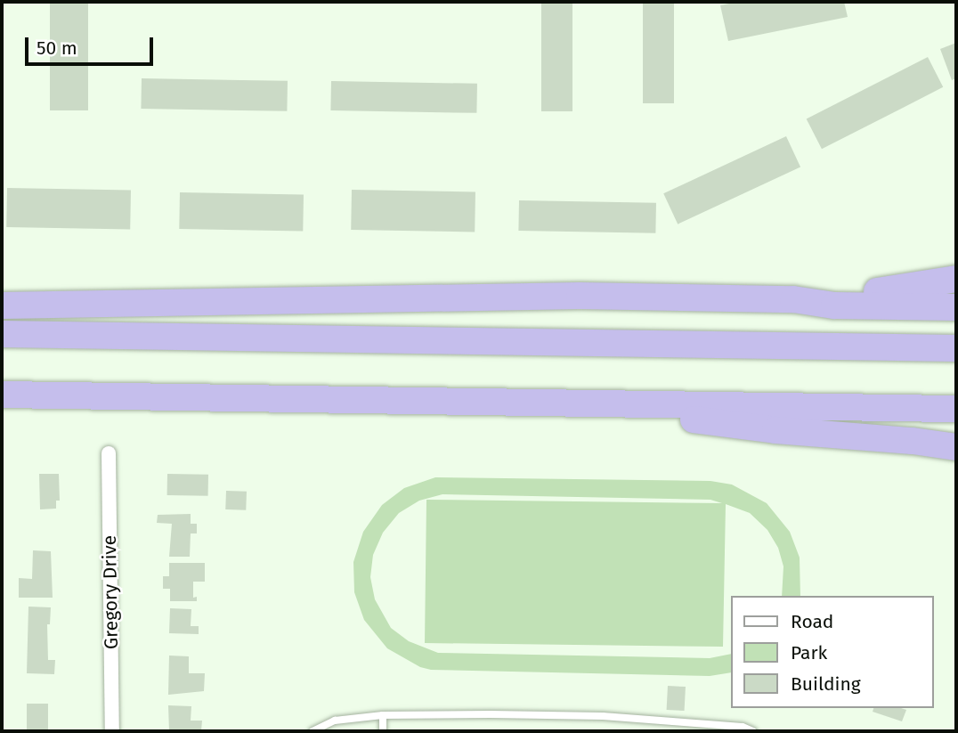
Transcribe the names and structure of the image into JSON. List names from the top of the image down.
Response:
{
  "streets": {
    "street": ["Gregory Drive"]
  },
  "legend": ["Road", "Park", "Building"],
  "scale_bar": "50 m"
}
